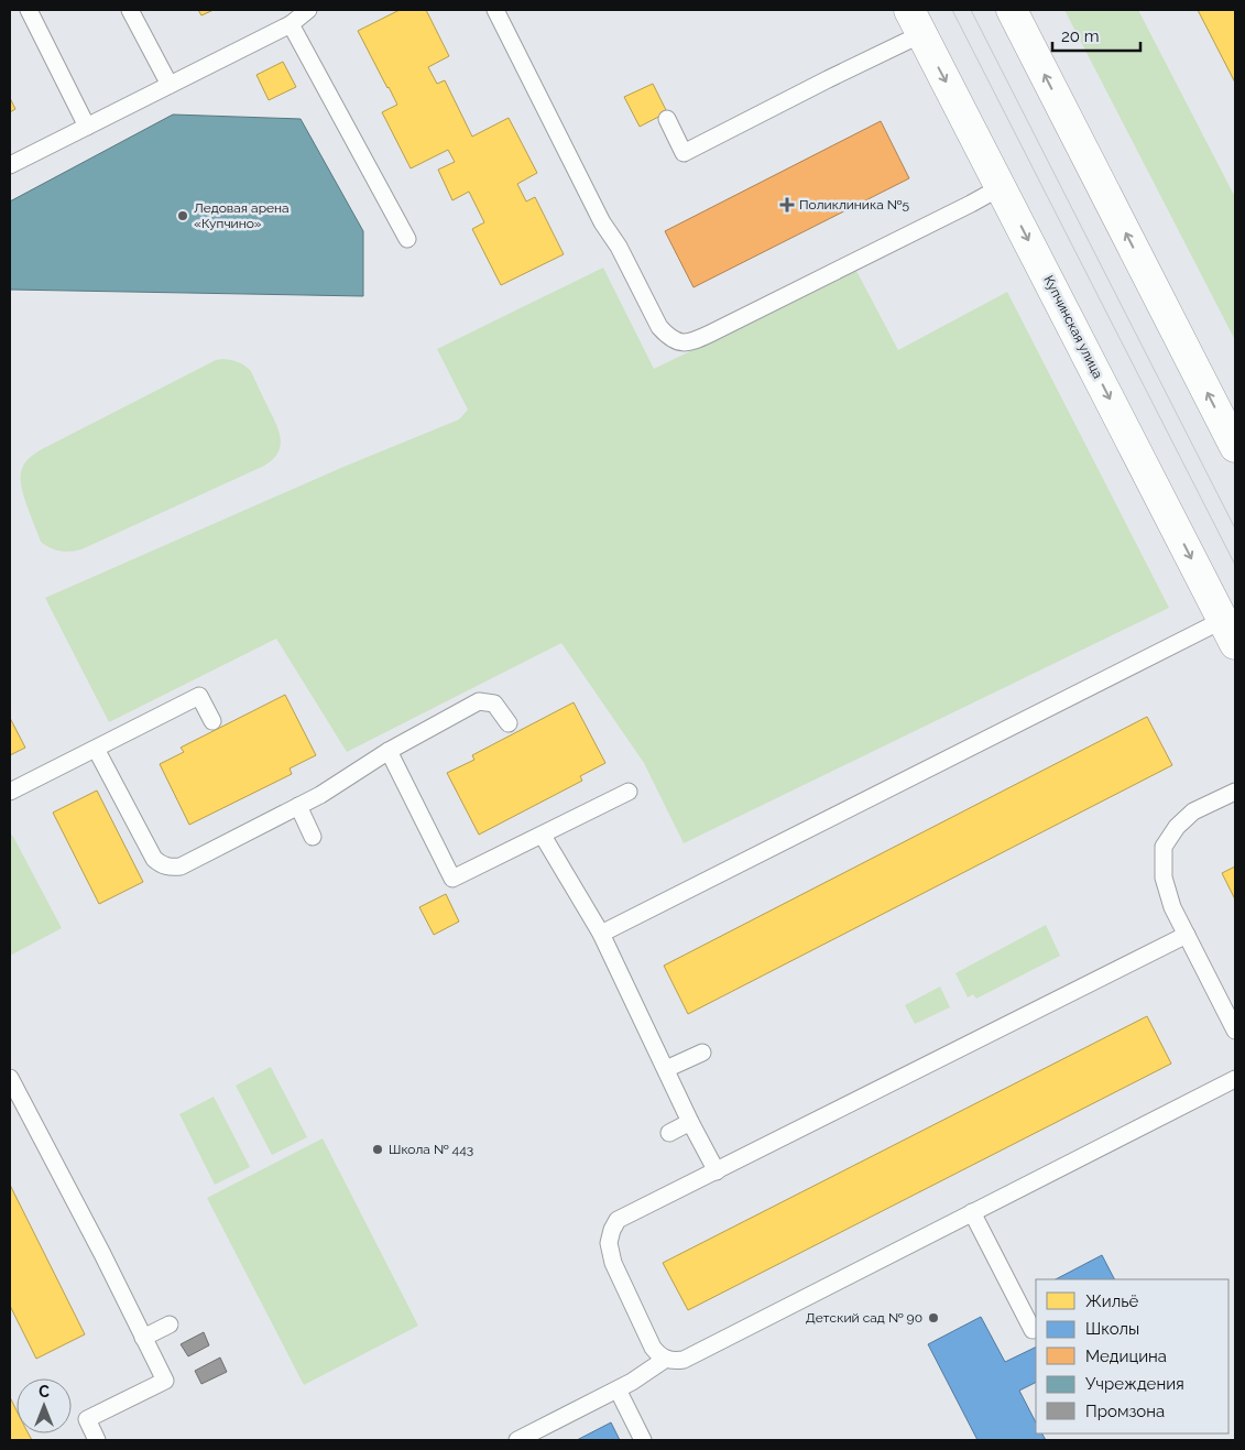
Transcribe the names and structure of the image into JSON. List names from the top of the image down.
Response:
{
  "streets": {
    "street": ["Купчинская улица"]
  },
  "places": {
    "health": ["Поликлиника №5"],
    "other": ["Ледовая арена «Купчино»", "Школа № 443", "Детский сад № 90"]
  },
  "legend": [
    "Жильё",
    "Школы",
    "Медицина",
    "Учреждения",
    "Промзона"
  ],
  "scale_bar": "20 m",
  "north": "top"
}
